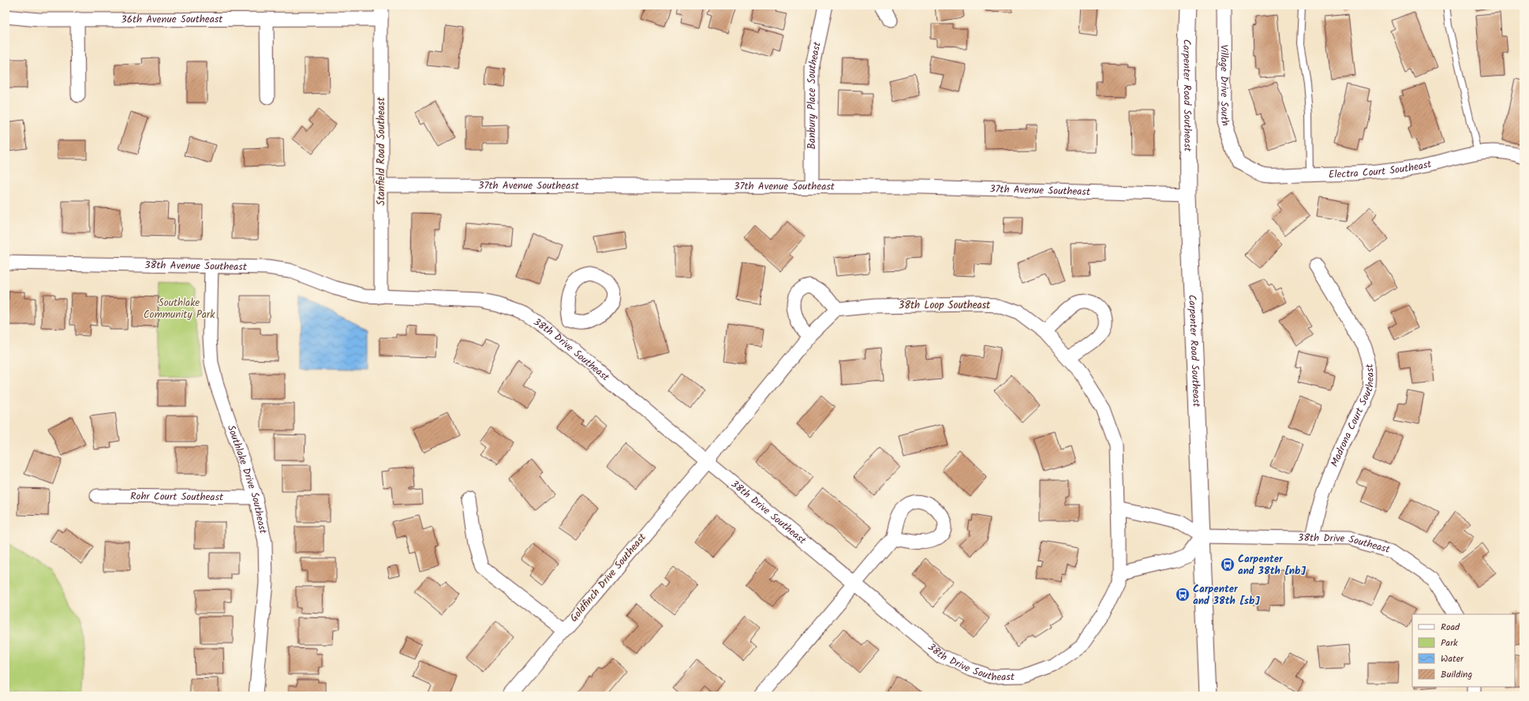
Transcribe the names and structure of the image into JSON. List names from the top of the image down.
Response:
{
  "streets": {
    "street": [
      "36th Avenue Southeast",
      "Village Drive South",
      "Banbury Place Southeast",
      "Carpenter Road Southeast",
      "Stanfield Road Southeast",
      "Electra Court Southeast",
      "37th Avenue Southeast",
      "38th Avenue Southeast",
      "38th Loop Southeast",
      "38th Drive Southeast",
      "Madrona Court Southeast",
      "Southlake Drive Southeast",
      "Rohr Court Southeast",
      "Goldfinch Drive Southeast"
    ]
  },
  "crossings": [
    ["36th Avenue Southeast", "Stanfield Road Southeast"],
    ["Village Drive South", "Electra Court Southeast"],
    ["Banbury Place Southeast", "37th Avenue Southeast"],
    ["Carpenter Road Southeast", "37th Avenue Southeast"],
    ["Carpenter Road Southeast", "38th Drive Southeast"],
    ["Stanfield Road Southeast", "37th Avenue Southeast"],
    ["Stanfield Road Southeast", "38th Avenue Southeast"],
    ["Stanfield Road Southeast", "38th Drive Southeast"],
    ["38th Avenue Southeast", "38th Drive Southeast"],
    ["38th Avenue Southeast", "Southlake Drive Southeast"],
    ["38th Loop Southeast", "38th Drive Southeast"],
    ["38th Drive Southeast", "Madrona Court Southeast"],
    ["38th Drive Southeast", "Goldfinch Drive Southeast"],
    ["Southlake Drive Southeast", "Rohr Court Southeast"]
  ],
  "parks": ["Southlake Community Park"],
  "places": {
    "bus stop": ["Carpenter and 38th [nb]", "Carpenter and 38th [sb]"]
  },
  "legend": [
    "Road",
    "Park",
    "Water",
    "Building"
  ]
}
